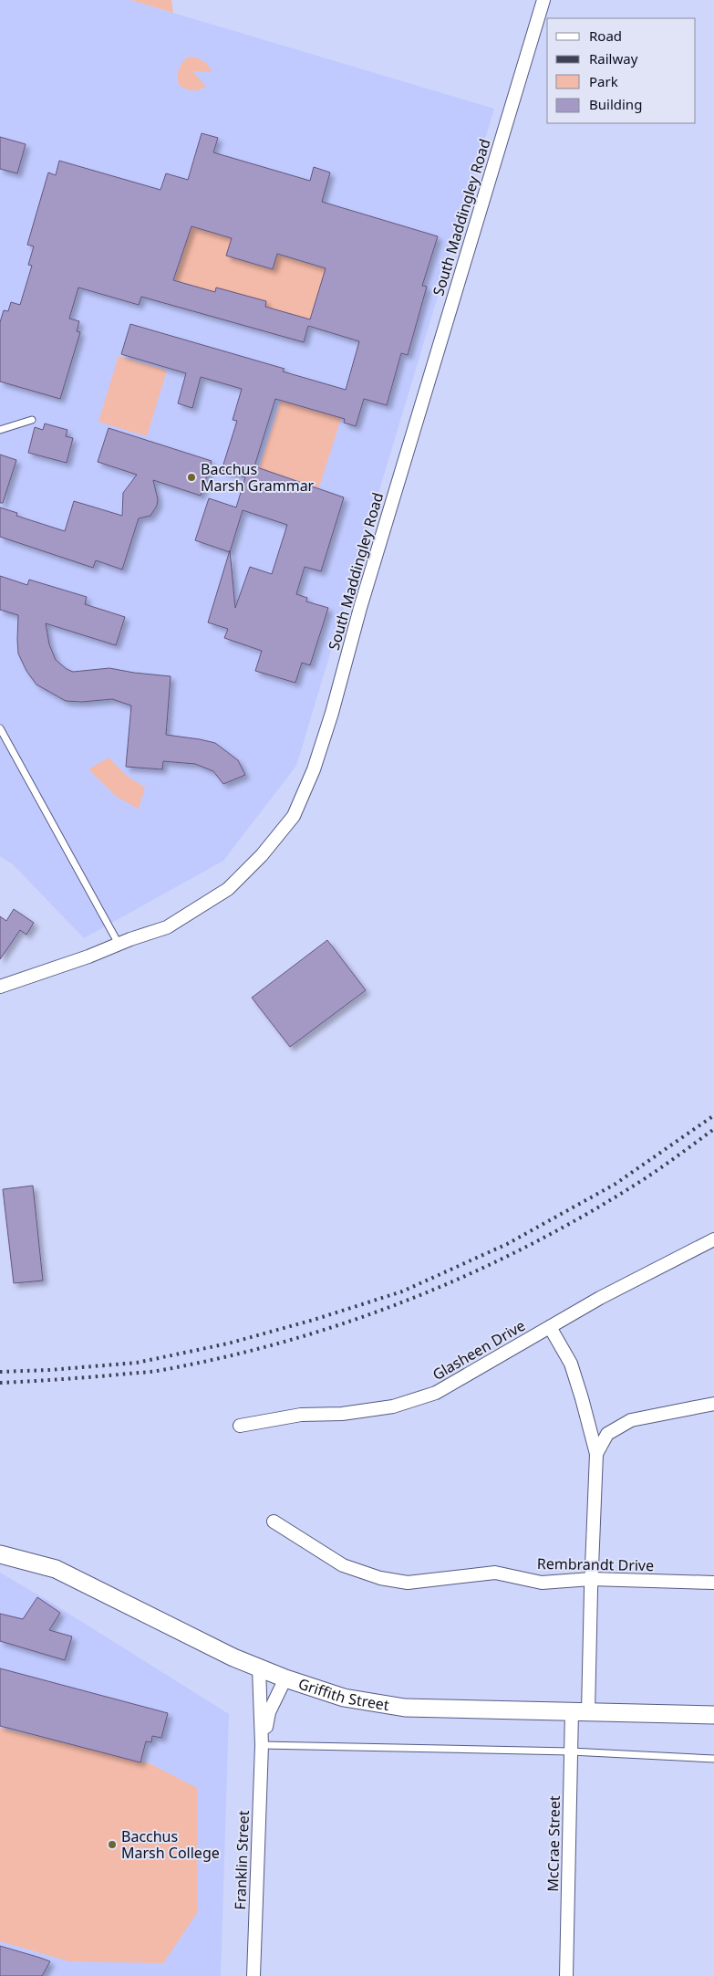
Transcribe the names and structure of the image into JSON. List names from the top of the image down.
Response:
{
  "streets": {
    "street": [
      "South Maddingley Road",
      "Glasheen Drive",
      "Rembrandt Drive",
      "Griffith Street",
      "McCrae Street",
      "Franklin Street"
    ]
  },
  "crossings": [
    ["Rembrandt Drive", "McCrae Street"],
    ["Griffith Street", "McCrae Street"],
    ["Griffith Street", "Franklin Street"]
  ],
  "places": ["Bacchus Marsh Grammar", "Bacchus Marsh College"],
  "legend": [
    "Road",
    "Railway",
    "Park",
    "Building"
  ]
}
